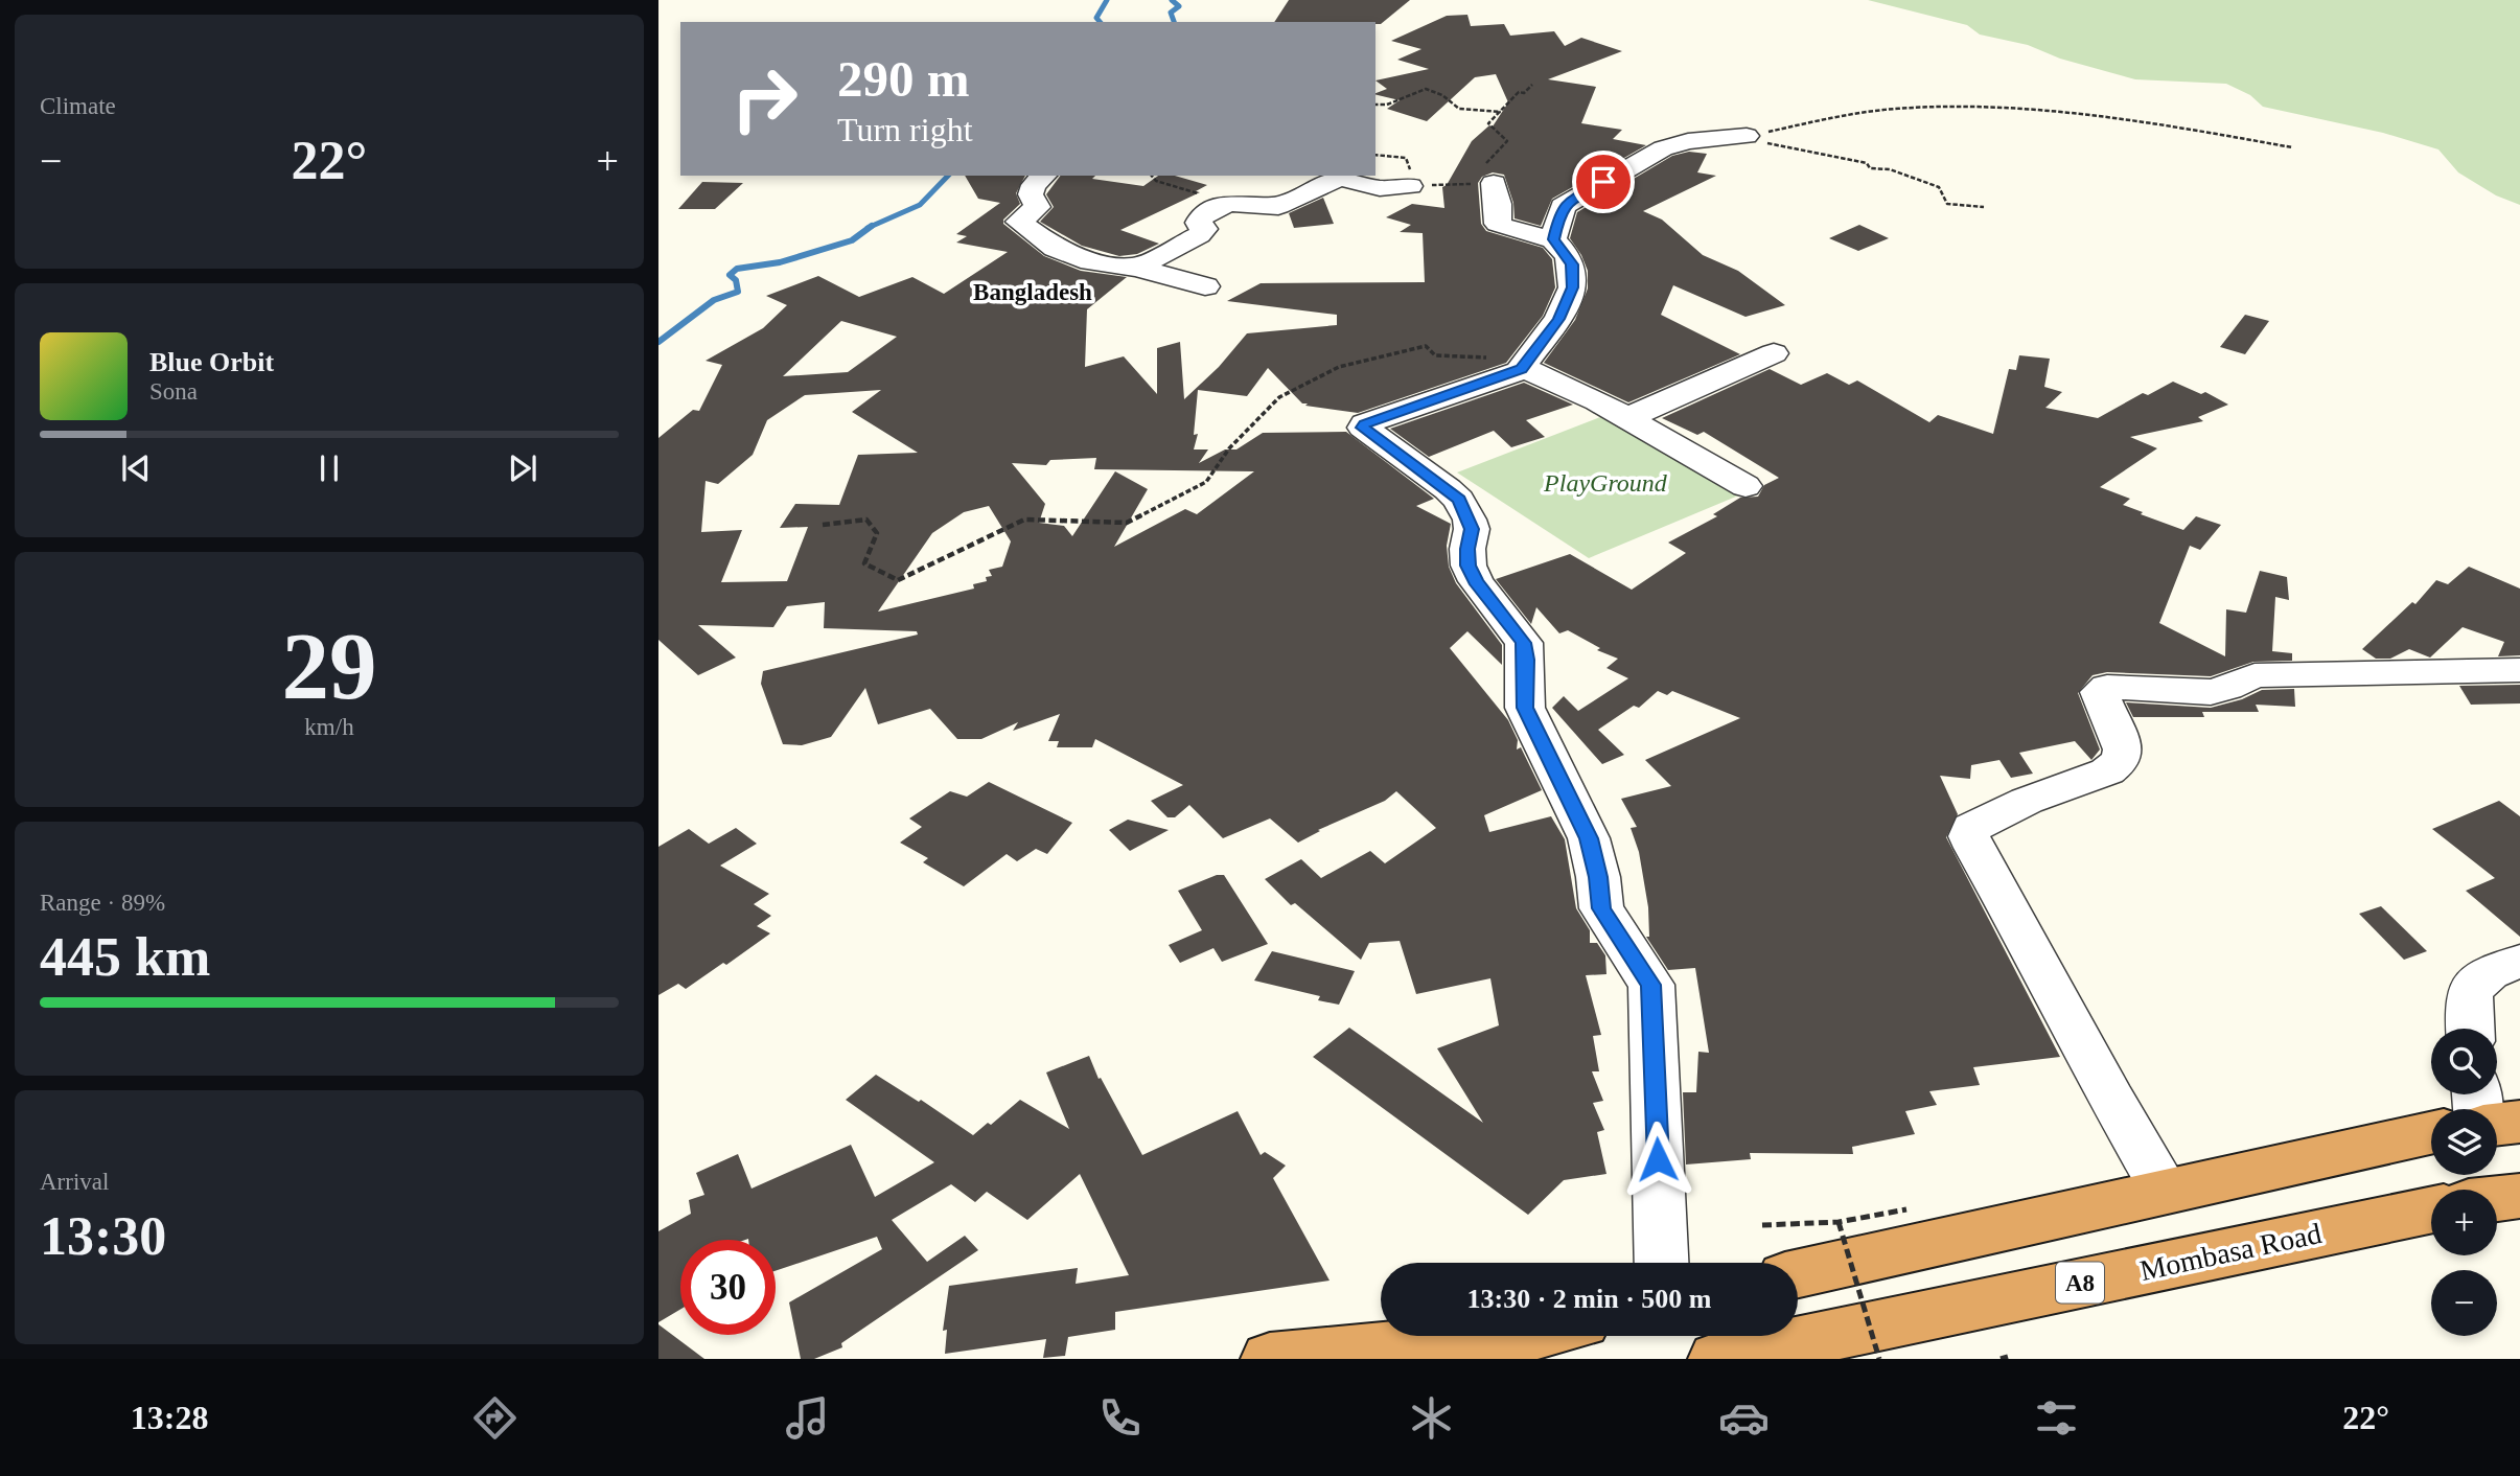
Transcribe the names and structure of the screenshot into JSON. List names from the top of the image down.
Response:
{
  "streets": {
    "highway": ["Mombasa Road", "A8"]
  },
  "districts": ["Bangladesh"],
  "parks": ["PlayGround"],
  "page": {
    "tile": [
      "Climate",
      ["29", "km/h"],
      ["Range · 89%", "445 km"],
      ["Arrival", "13:30"]
    ],
    "turn": ["290 m", "Turn right"],
    "heat": ["−", "22°", "+"],
    "song": ["Blue Orbit", "Sona"],
    "map_buttons": ["+", "−"],
    "limit": "30",
    "trip": "13:30 · 2 min · 500 m",
    "tabs": ["13:28", "22°"]
  }
}
